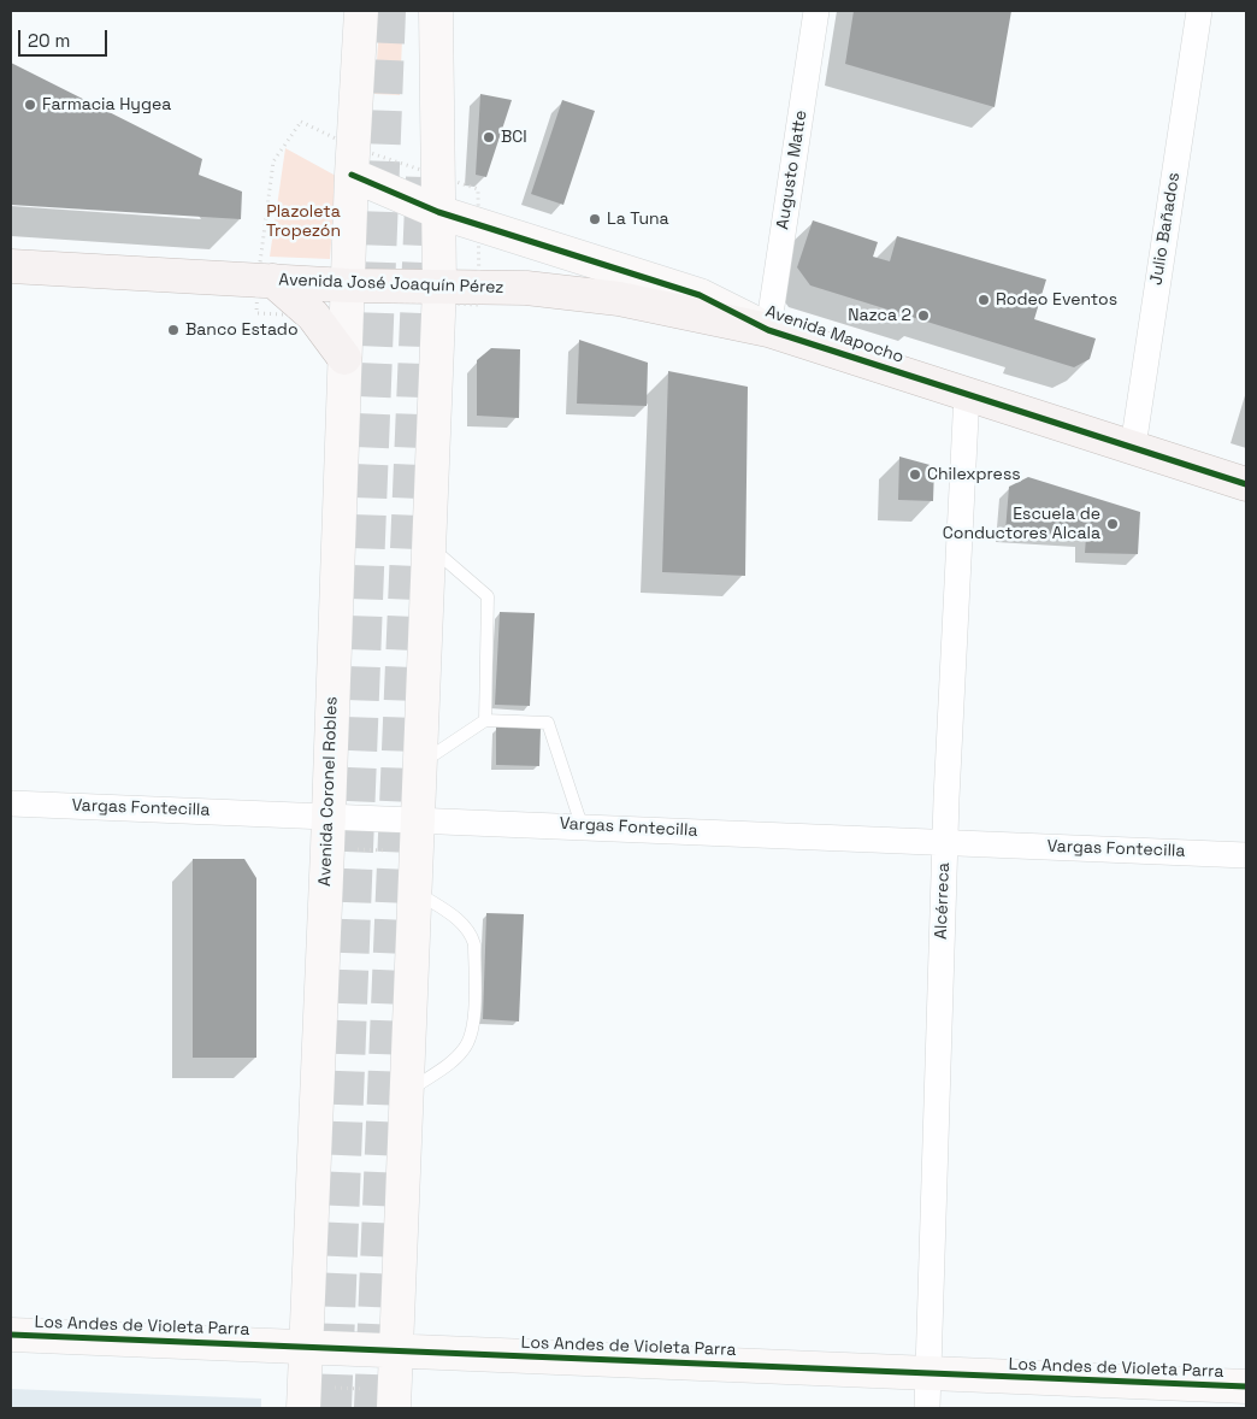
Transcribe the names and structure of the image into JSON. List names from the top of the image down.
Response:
{
  "streets": {
    "main road": [
      "Avenida José Joaquín Pérez",
      "Avenida Mapocho",
      "Avenida Coronel Robles",
      "Los Andes de Violeta Parra"
    ],
    "street": [
      "Augusto Matte",
      "Julio Bañados",
      "Vargas Fontecilla",
      "Alcérreca"
    ]
  },
  "crossings": [
    ["Augusto Matte", "Avenida José Joaquín Pérez"],
    ["Augusto Matte", "Avenida Mapocho"],
    ["Julio Bañados", "Avenida Mapocho"],
    ["Avenida José Joaquín Pérez", "Avenida Mapocho"],
    ["Avenida José Joaquín Pérez", "Avenida Coronel Robles"],
    ["Avenida Mapocho", "Avenida Coronel Robles"],
    ["Avenida Mapocho", "Alcérreca"],
    ["Avenida Coronel Robles", "Vargas Fontecilla"],
    ["Avenida Coronel Robles", "Los Andes de Violeta Parra"],
    ["Vargas Fontecilla", "Alcérreca"],
    ["Alcérreca", "Los Andes de Violeta Parra"]
  ],
  "parks": ["Plazoleta Tropezón"],
  "places": [
    "Farmacia Hygea",
    "BCI",
    "La Tuna",
    "Rodeo Eventos",
    "Nazca 2",
    "Banco Estado",
    "Chilexpress",
    "Escuela de Conductores Alcala"
  ],
  "scale_bar": "20 m"
}
